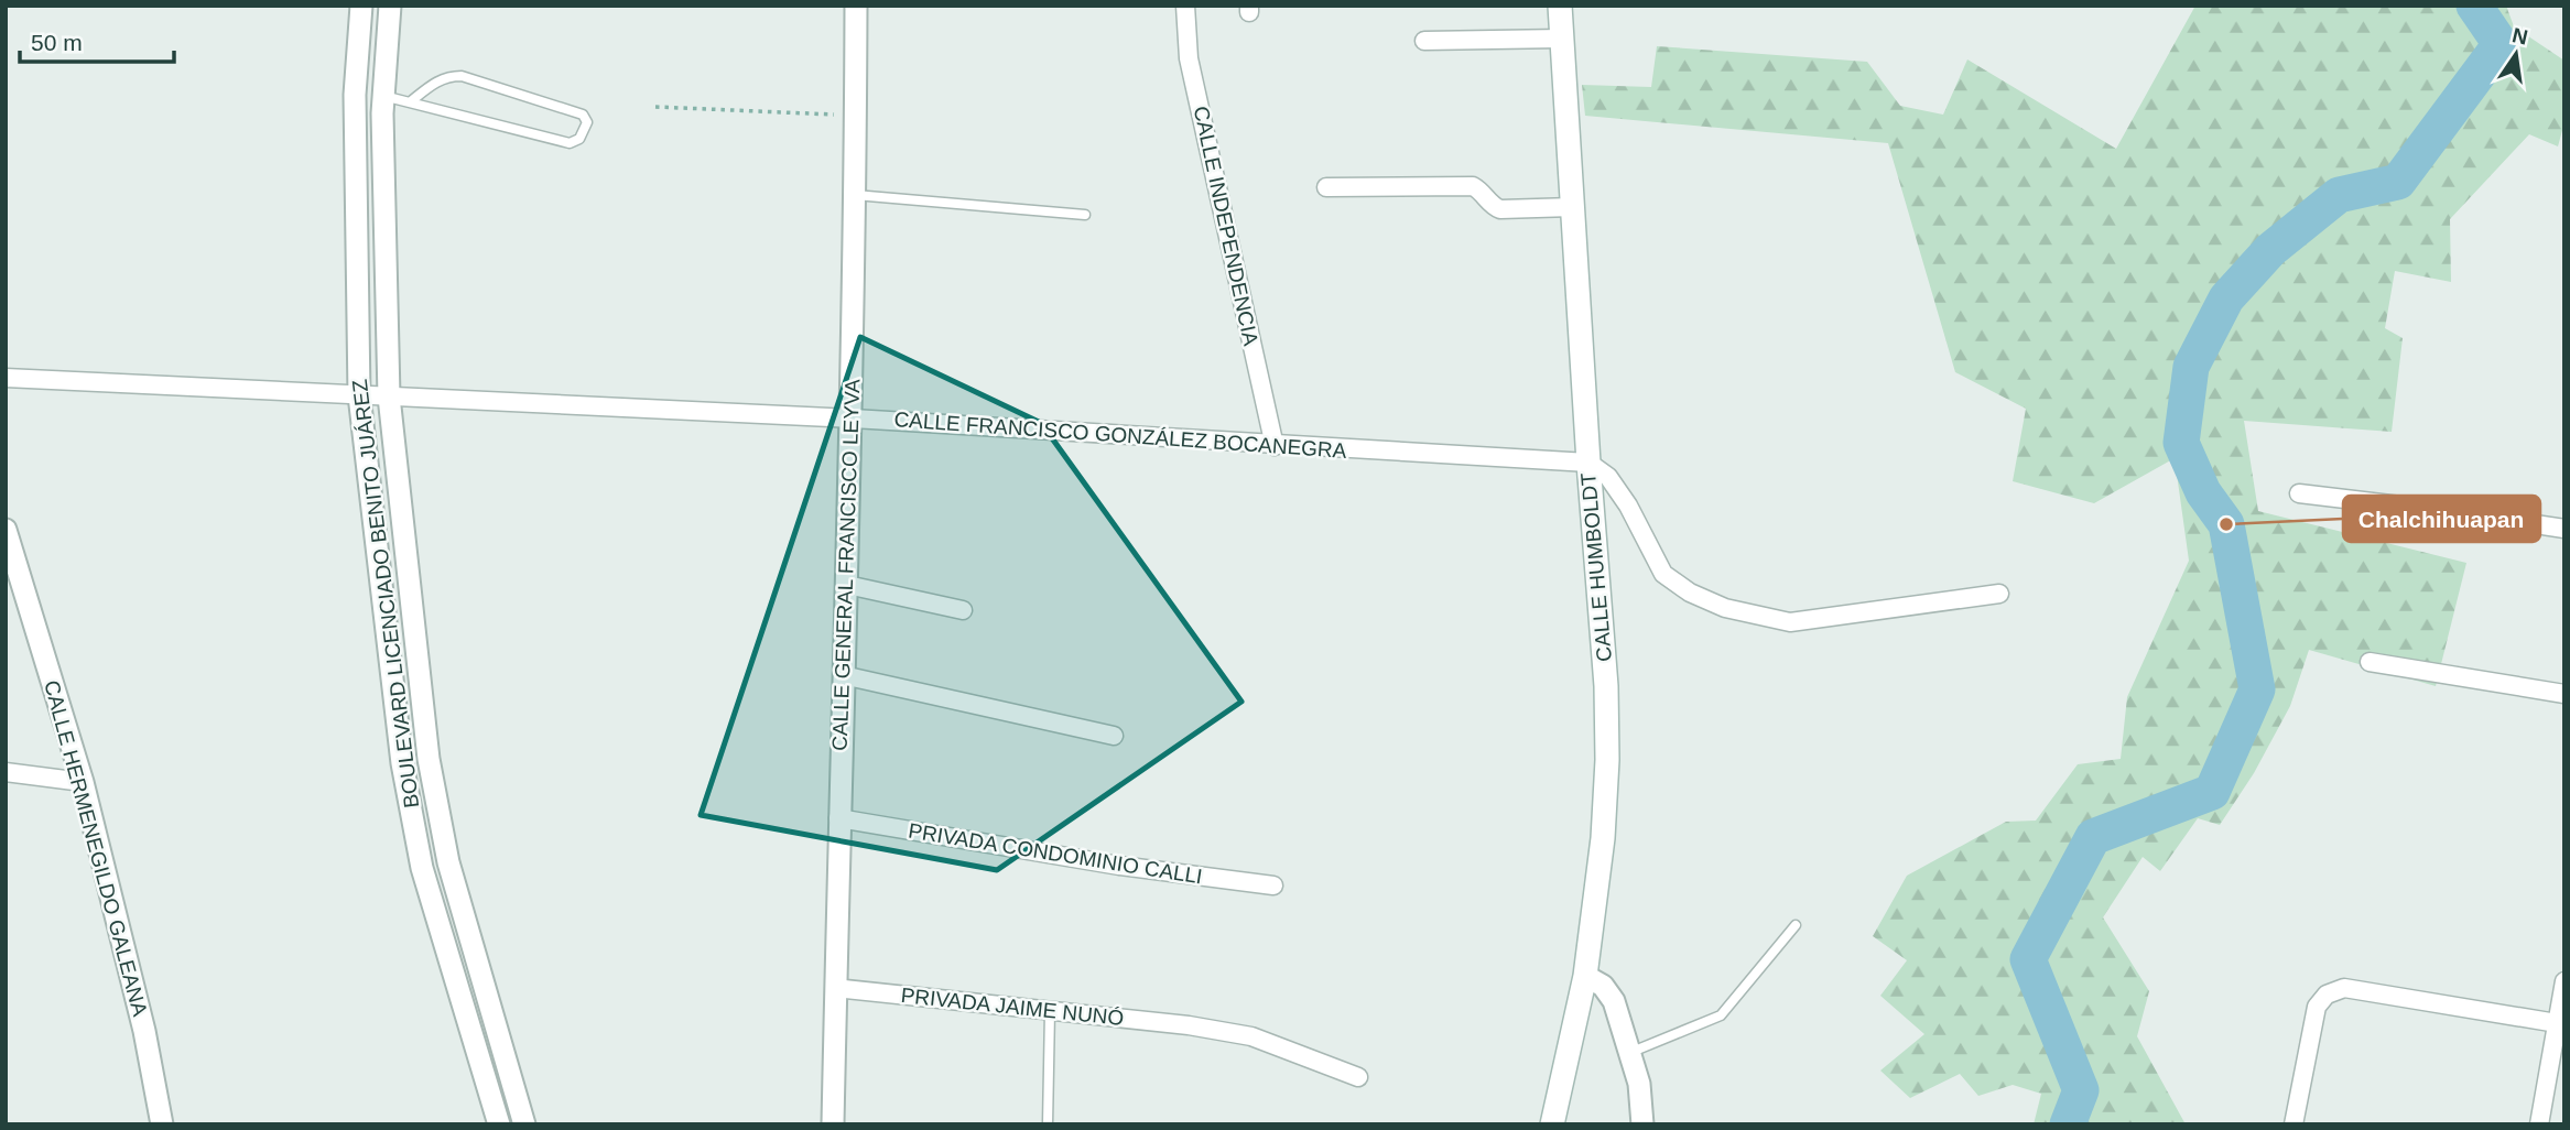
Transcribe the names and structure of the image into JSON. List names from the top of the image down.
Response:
{
  "streets": {
    "main road": ["CALLE HUMBOLDT"],
    "street": [
      "CALLE INDEPENDENCIA",
      "CALLE FRANCISCO GONZÁLEZ BOCANEGRA",
      "CALLE GENERAL FRANCISCO LEYVA",
      "BOULEVARD LICENCIADO BENITO JUÁREZ",
      "CALLE HERMENEGILDO GALEANA",
      "PRIVADA CONDOMINIO CALLI",
      "PRIVADA JAIME NUNÓ"
    ]
  },
  "crossings": [
    ["CALLE INDEPENDENCIA", "CALLE FRANCISCO GONZÁLEZ BOCANEGRA"],
    ["CALLE FRANCISCO GONZÁLEZ BOCANEGRA", "CALLE GENERAL FRANCISCO LEYVA"],
    ["CALLE FRANCISCO GONZÁLEZ BOCANEGRA", "CALLE HUMBOLDT"],
    ["CALLE FRANCISCO GONZÁLEZ BOCANEGRA", "BOULEVARD LICENCIADO BENITO JUÁREZ"],
    ["CALLE GENERAL FRANCISCO LEYVA", "PRIVADA CONDOMINIO CALLI"],
    ["CALLE GENERAL FRANCISCO LEYVA", "PRIVADA JAIME NUNÓ"]
  ],
  "places": ["Chalchihuapan"],
  "scale_bar": "50 m",
  "north": "top"
}
